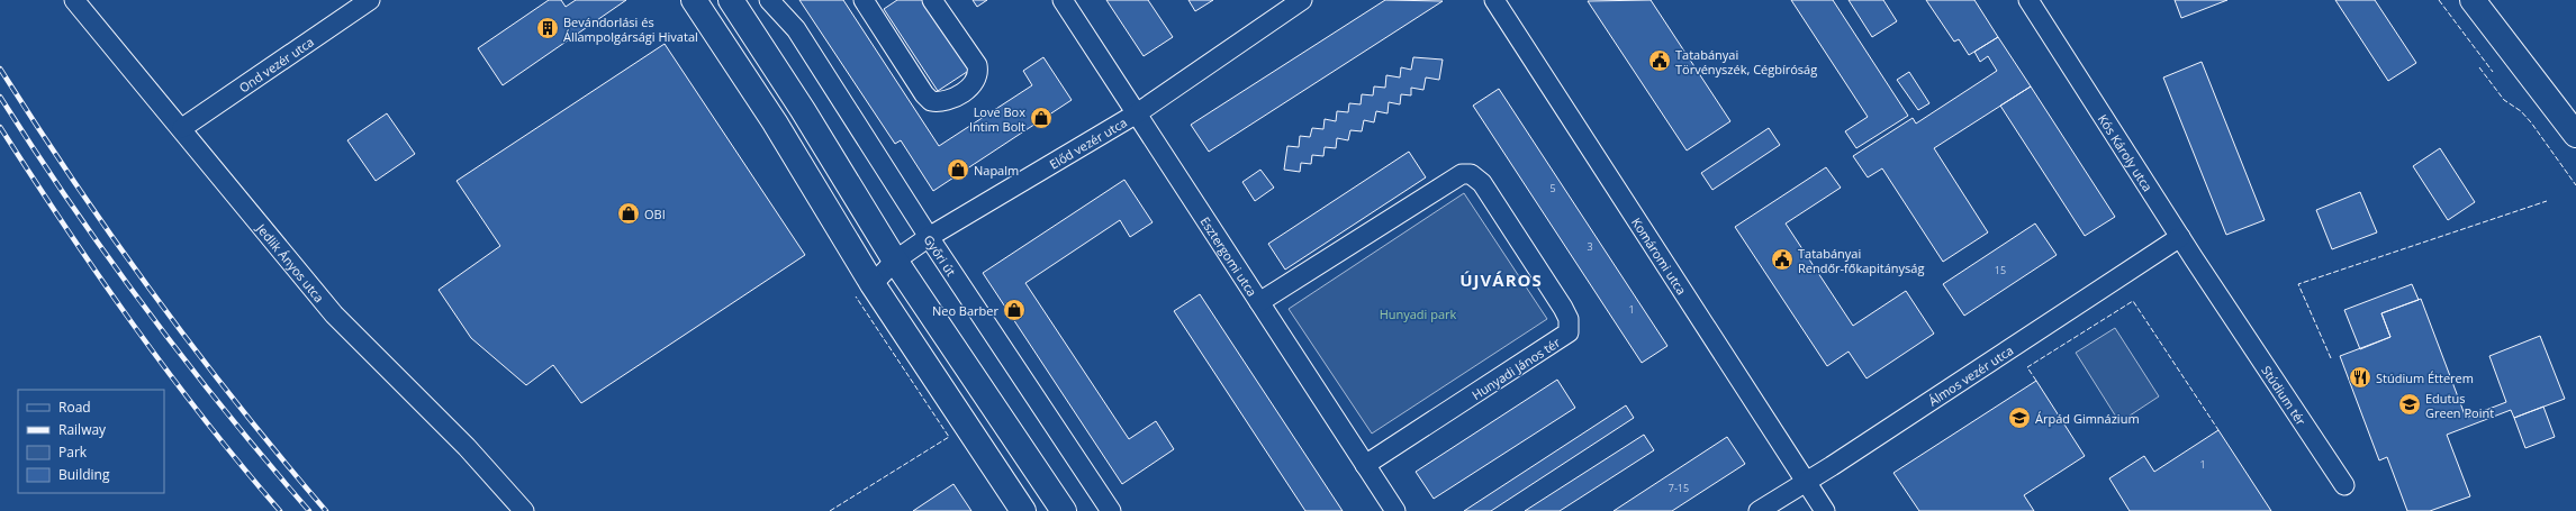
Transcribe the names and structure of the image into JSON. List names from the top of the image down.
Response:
{
  "streets": {
    "street": [
      "Ond vezér utca",
      "Előd vezér utca",
      "Kós Károly utca",
      "Győri út",
      "Esztergomi utca",
      "Komáromi utca",
      "Jedlik Ányos utca",
      "Hunyadi János tér",
      "Álmos vezér utca",
      "Stúdium tér"
    ]
  },
  "crossings": [
    ["Ond vezér utca", "Jedlik Ányos utca"],
    ["Előd vezér utca", "Győri út"],
    ["Előd vezér utca", "Esztergomi utca"],
    ["Kós Károly utca", "Álmos vezér utca"],
    ["Kós Károly utca", "Stúdium tér"],
    ["Esztergomi utca", "Hunyadi János tér"],
    ["Komáromi utca", "Álmos vezér utca"]
  ],
  "districts": ["ÚJVÁROS"],
  "parks": ["Hunyadi park"],
  "places": {
    "building": ["Bevándorlási és Állampolgársági Hivatal"],
    "public building": ["Tatabányai Törvényszék, Cégbíróság", "Tatabányai Rendőr-főkapitányság"],
    "shop": [
      "Love Box Intim Bolt",
      "Napalm",
      "OBI",
      "Neo Barber"
    ],
    "restaurant": ["Stúdium Étterem"],
    "school or university": ["Edutus Green Point", "Árpád Gimnázium"]
  },
  "house_numbers": [
    "5",
    "3",
    "15",
    "1",
    "1",
    "7-15"
  ],
  "legend": [
    "Road",
    "Railway",
    "Park",
    "Building"
  ]
}
